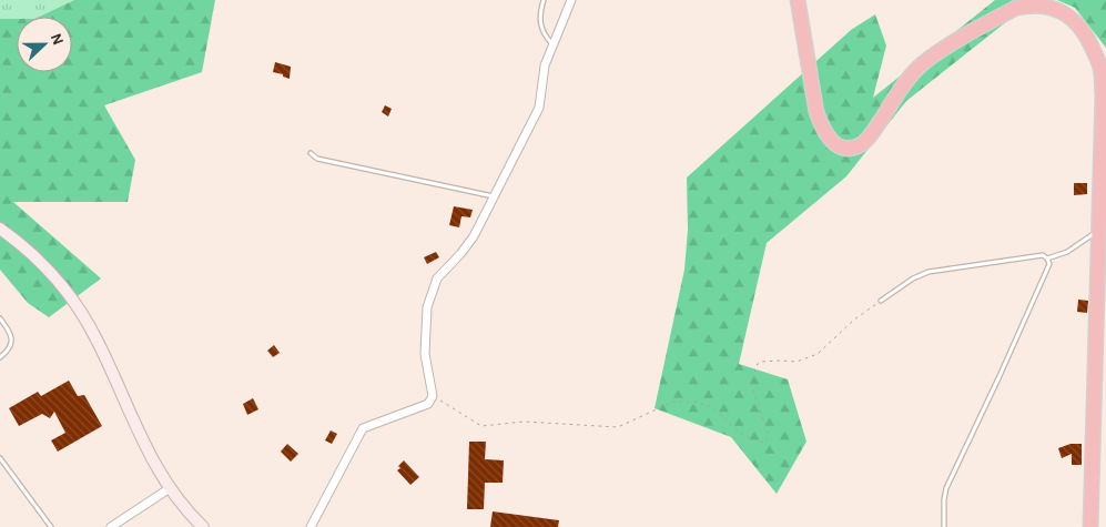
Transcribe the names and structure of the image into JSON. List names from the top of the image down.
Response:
{
  "north": "right"
}
